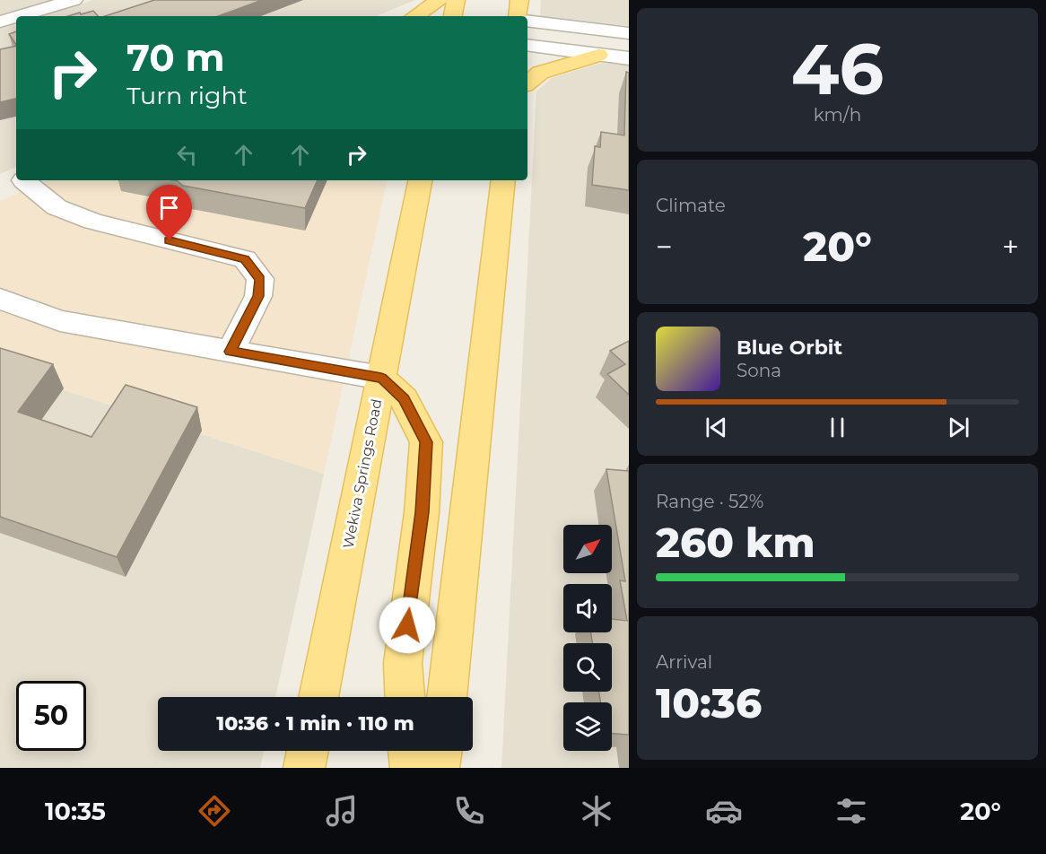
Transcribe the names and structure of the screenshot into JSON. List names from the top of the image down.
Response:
{
  "streets": {
    "main road": ["Wekiva Springs Road"]
  },
  "north": "top right",
  "page": {
    "tile": [
      ["46", "km/h"],
      "Climate",
      ["Range · 52%", "260 km"],
      ["Arrival", "10:36"]
    ],
    "turn": ["70 m", "Turn right"],
    "heat": ["−", "20°", "+"],
    "song": ["Blue Orbit", "Sona"],
    "limit": "50",
    "trip": "10:36 · 1 min · 110 m",
    "tabs": ["10:35", "20°"]
  }
}
